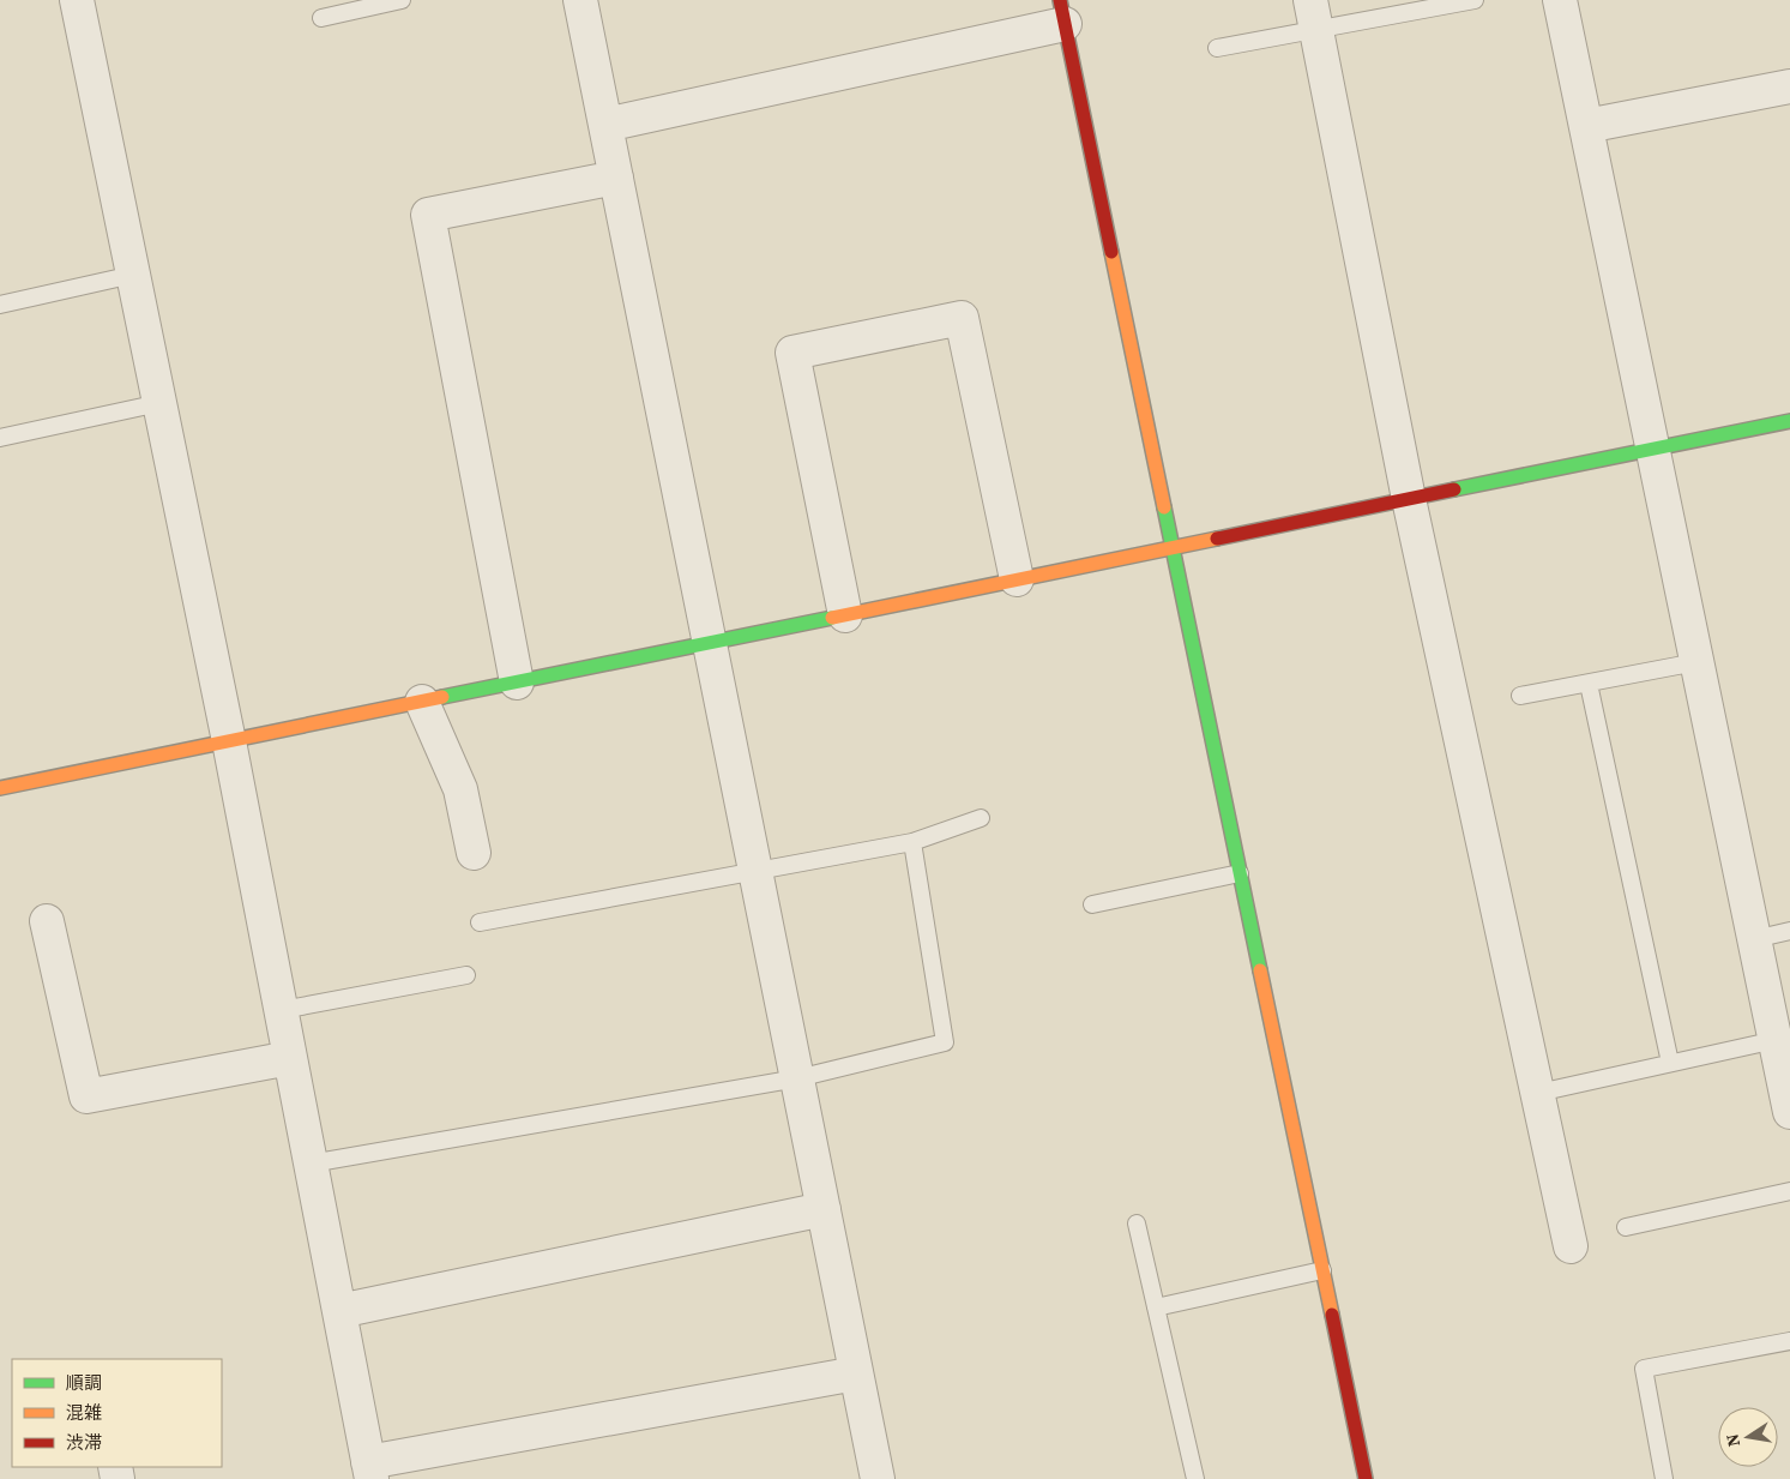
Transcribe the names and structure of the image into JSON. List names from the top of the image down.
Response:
{
  "legend": ["順調", "混雑", "渋滞"],
  "north": "left"
}
